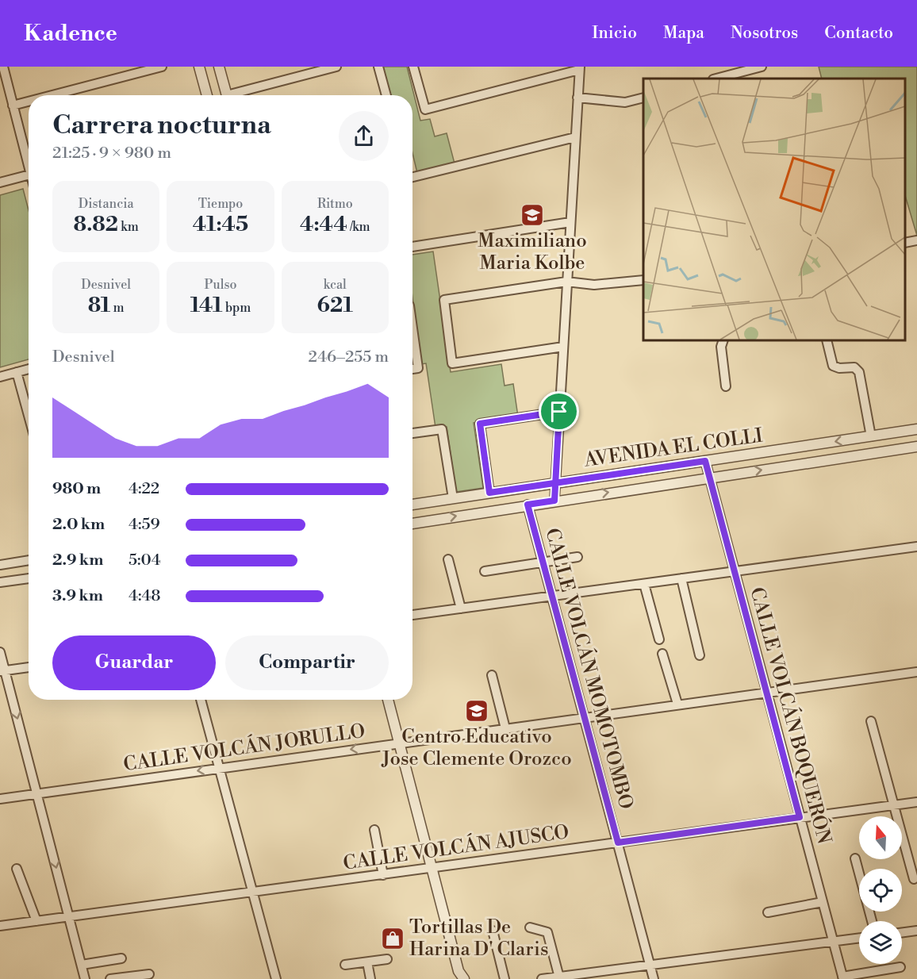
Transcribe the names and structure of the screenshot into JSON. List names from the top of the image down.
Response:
{
  "streets": {
    "street": [
      "AVENIDA EL COLLI",
      "CALLE VOLCÁN MOMOTOMBO",
      "CALLE VOLCÁN BOQUERÓN",
      "CALLE VOLCÁN JORULLO",
      "CALLE VOLCÁN AJUSCO"
    ]
  },
  "crossings": [
    ["AVENIDA EL COLLI", "CALLE VOLCÁN MOMOTOMBO"],
    ["AVENIDA EL COLLI", "CALLE VOLCÁN BOQUERÓN"],
    ["CALLE VOLCÁN MOMOTOMBO", "CALLE VOLCÁN JORULLO"],
    ["CALLE VOLCÁN MOMOTOMBO", "CALLE VOLCÁN AJUSCO"],
    ["CALLE VOLCÁN BOQUERÓN", "CALLE VOLCÁN JORULLO"],
    ["CALLE VOLCÁN BOQUERÓN", "CALLE VOLCÁN AJUSCO"]
  ],
  "one_way": ["CALLE VOLCÁN JORULLO"],
  "places": {
    "school or university": ["Maximiliano Maria Kolbe", "Centro Educativo Jose Clemente Orozco"],
    "shop": ["Tortillas De Harina D' Claris"]
  },
  "north": "top",
  "page": {
    "header": "Kadence",
    "nav": [
      "Inicio",
      "Mapa",
      "Nosotros",
      "Contacto"
    ],
    "heading": ["Carrera nocturna", "21:25 · 9 × 980 m"],
    "stats": [
      ["Distancia", "8.82 km"],
      ["Tiempo", "41:45"],
      ["Ritmo", "4:44 /km"],
      ["Desnivel", "81 m"],
      ["Pulso", "141 bpm"],
      ["kcal", "621"]
    ],
    "chart": ["Desnivel", "246–255 m"],
    "list": [
      {
        "name": "980 m",
        "note": "4:22"
      },
      {
        "name": "2.0 km",
        "note": "4:59"
      },
      {
        "name": "2.9 km",
        "note": "5:04"
      },
      {
        "name": "3.9 km",
        "note": "4:48"
      }
    ],
    "buttons": ["Guardar", "Compartir"]
  }
}
